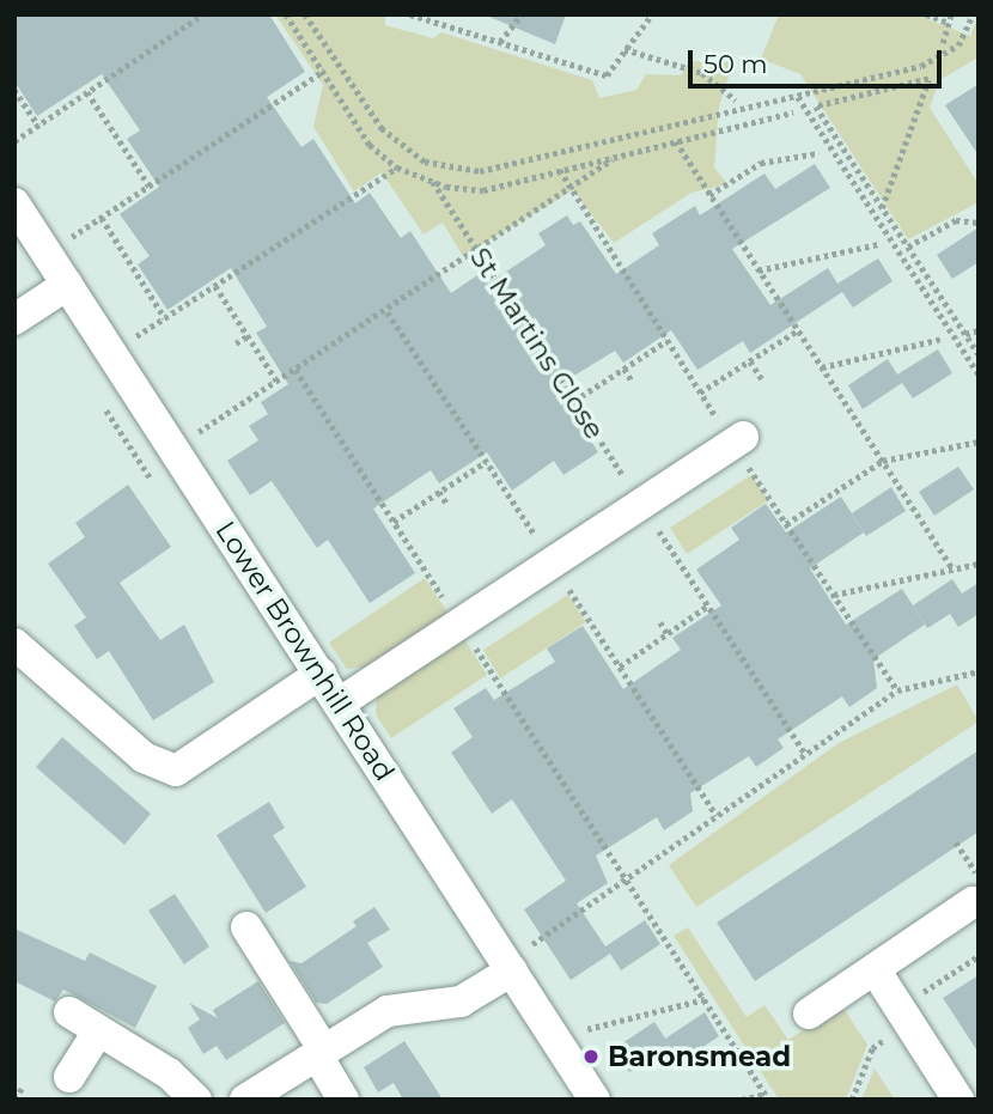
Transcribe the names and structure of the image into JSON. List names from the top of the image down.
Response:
{
  "streets": {
    "street": ["Lower Brownhill Road"],
    "path": ["St Martins Close"]
  },
  "places": ["Baronsmead"],
  "scale_bar": "50 m"
}
